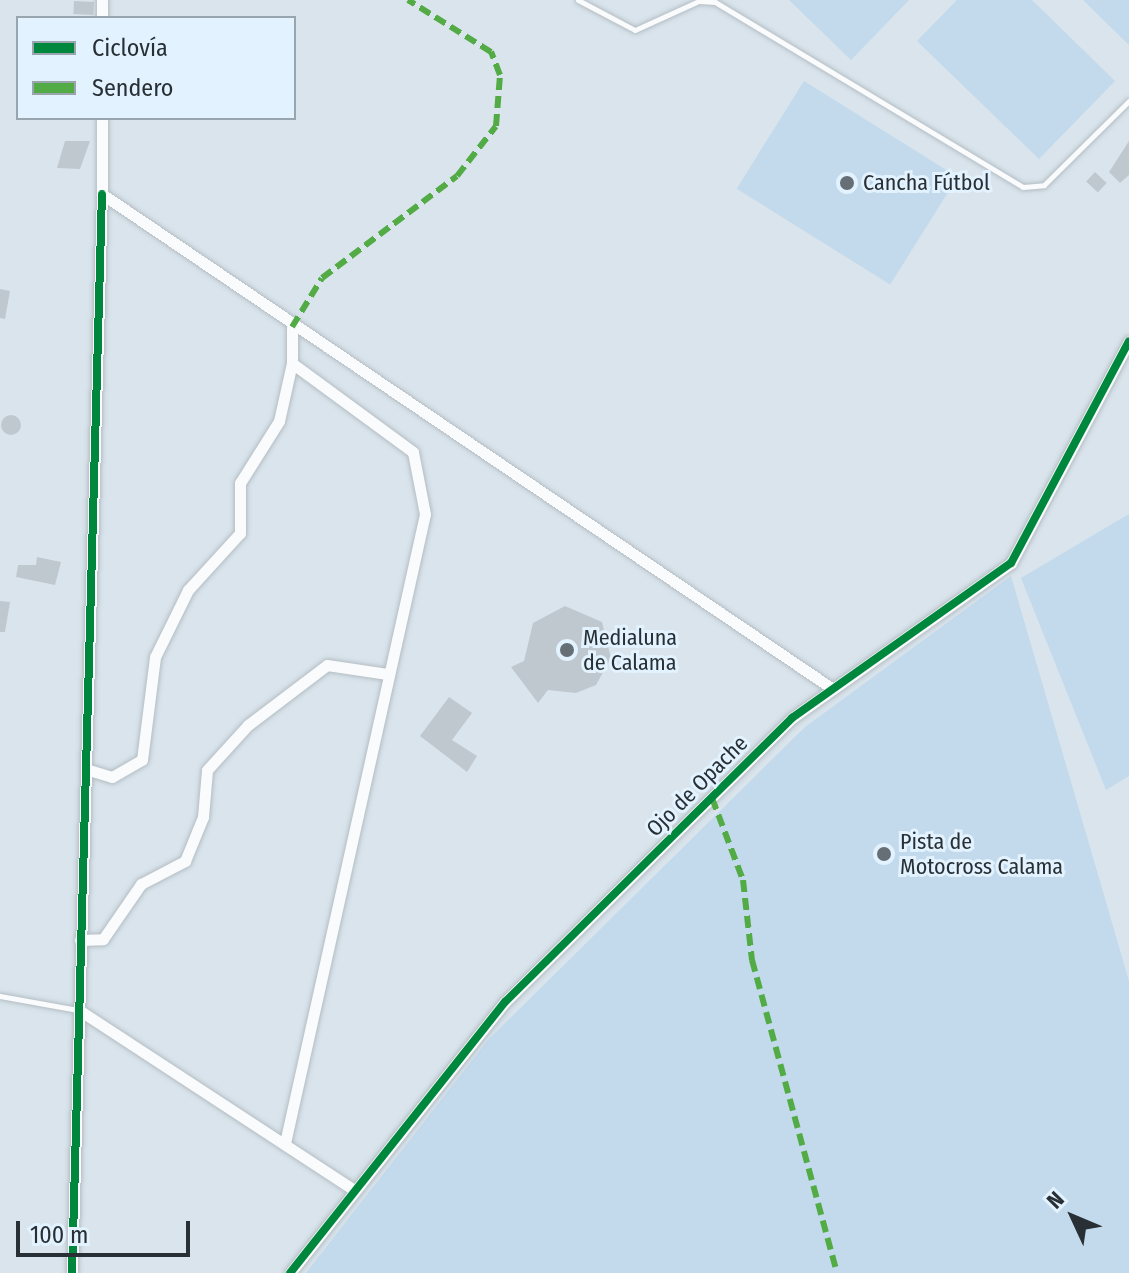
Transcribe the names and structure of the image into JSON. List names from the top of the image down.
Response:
{
  "streets": {
    "street": ["Ojo de Opache"]
  },
  "places": ["Cancha Fútbol", "Medialuna de Calama", "Pista de Motocross Calama"],
  "legend": ["Ciclovía", "Sendero"],
  "scale_bar": "100 m",
  "north": "top left"
}
